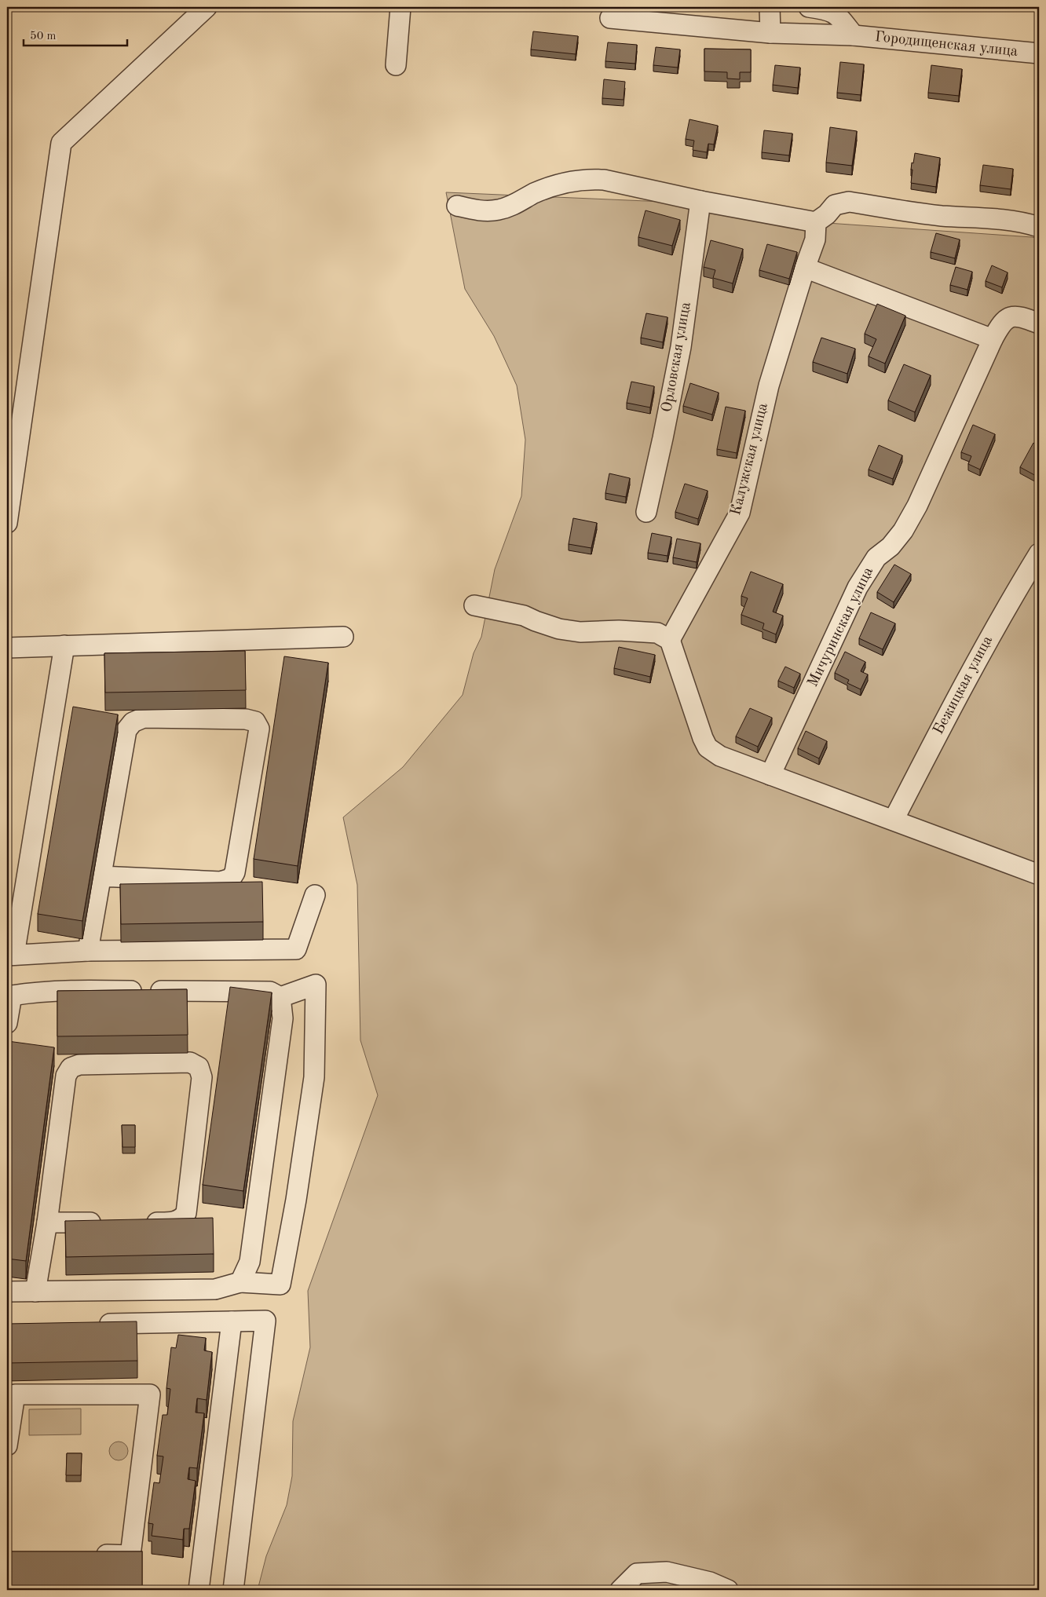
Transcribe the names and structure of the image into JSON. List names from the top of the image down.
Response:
{
  "streets": {
    "street": [
      "Городищенская улица",
      "Орловская улица",
      "Калужская улица",
      "Мичуринская улица",
      "Бежицкая улица"
    ]
  },
  "scale_bar": "50 m"
}
